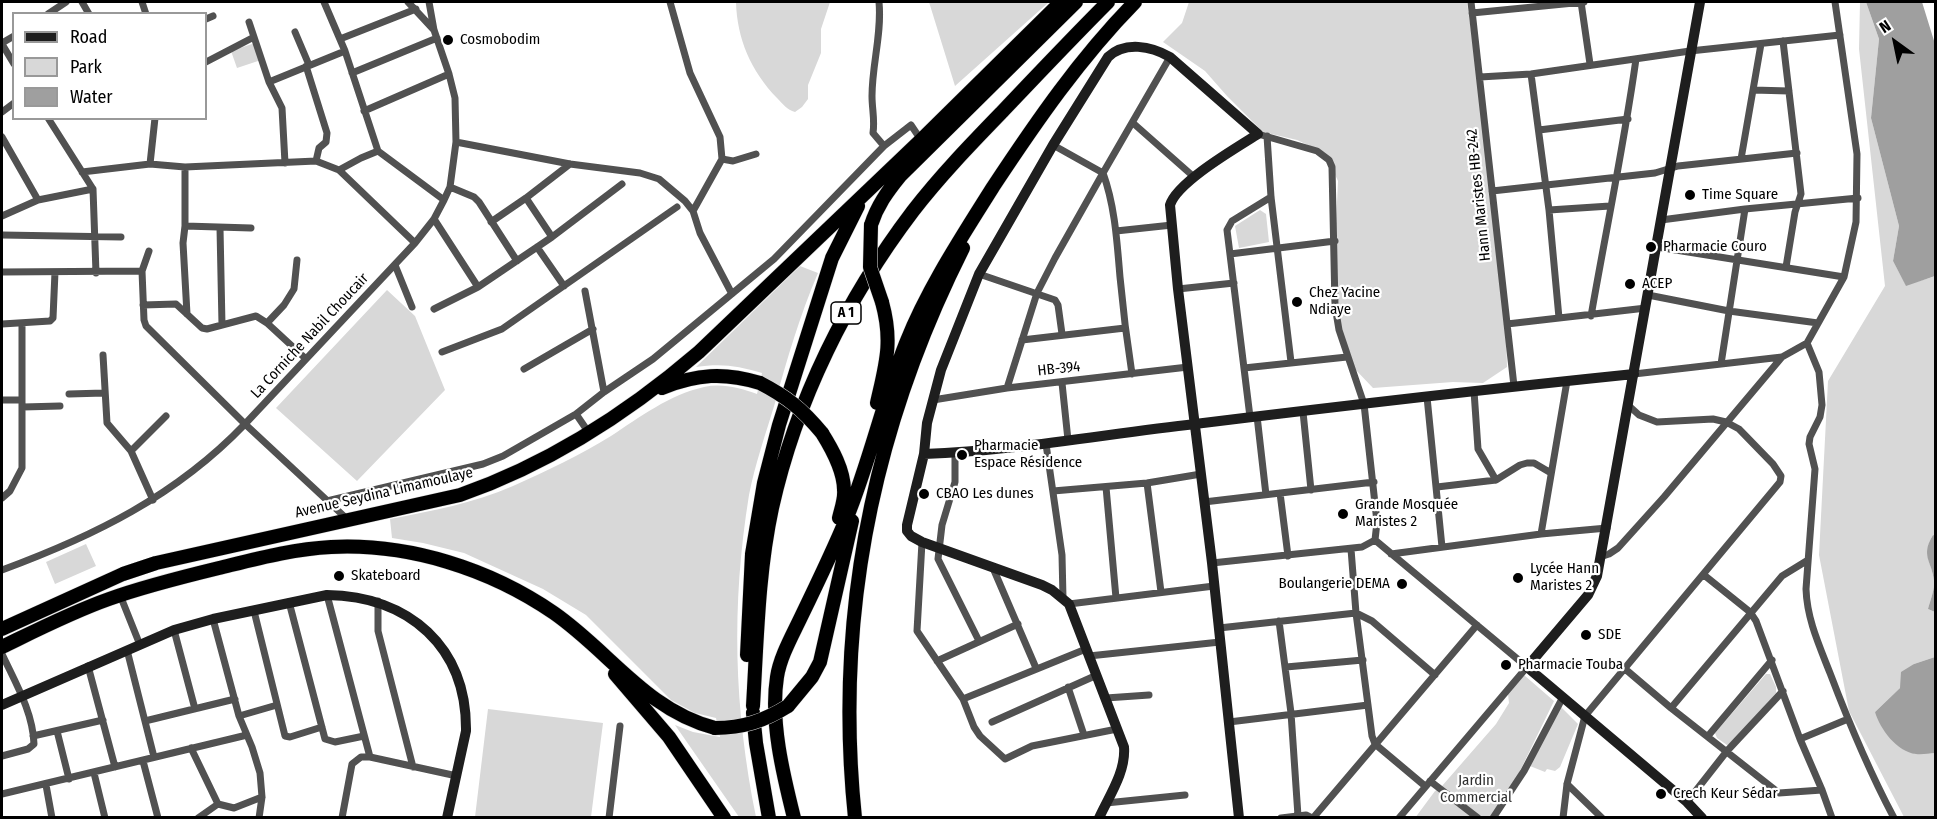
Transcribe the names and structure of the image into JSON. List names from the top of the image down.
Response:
{
  "streets": {
    "highway": ["A 1", "Avenue Seydina Limamoulaye"],
    "street": ["Hann Maristes HB-242", "La Corniche Nabil Choucair", "HB-394"]
  },
  "parks": ["Jardin Commercial"],
  "places": [
    "Cosmobodim",
    "Time Square",
    "Pharmacie Couro",
    "ACEP",
    "Chez Yacine Ndiaye",
    "Pharmacie Espace Résidence",
    "CBAO Les dunes",
    "Grande Mosquée Maristes 2",
    "Skateboard",
    "Lycée Hann Maristes 2",
    "Boulangerie DEMA",
    "SDE",
    "Pharmacie Touba",
    "Crech Keur Sédar"
  ],
  "legend": ["Road", "Park", "Water"],
  "north": "top left"
}
